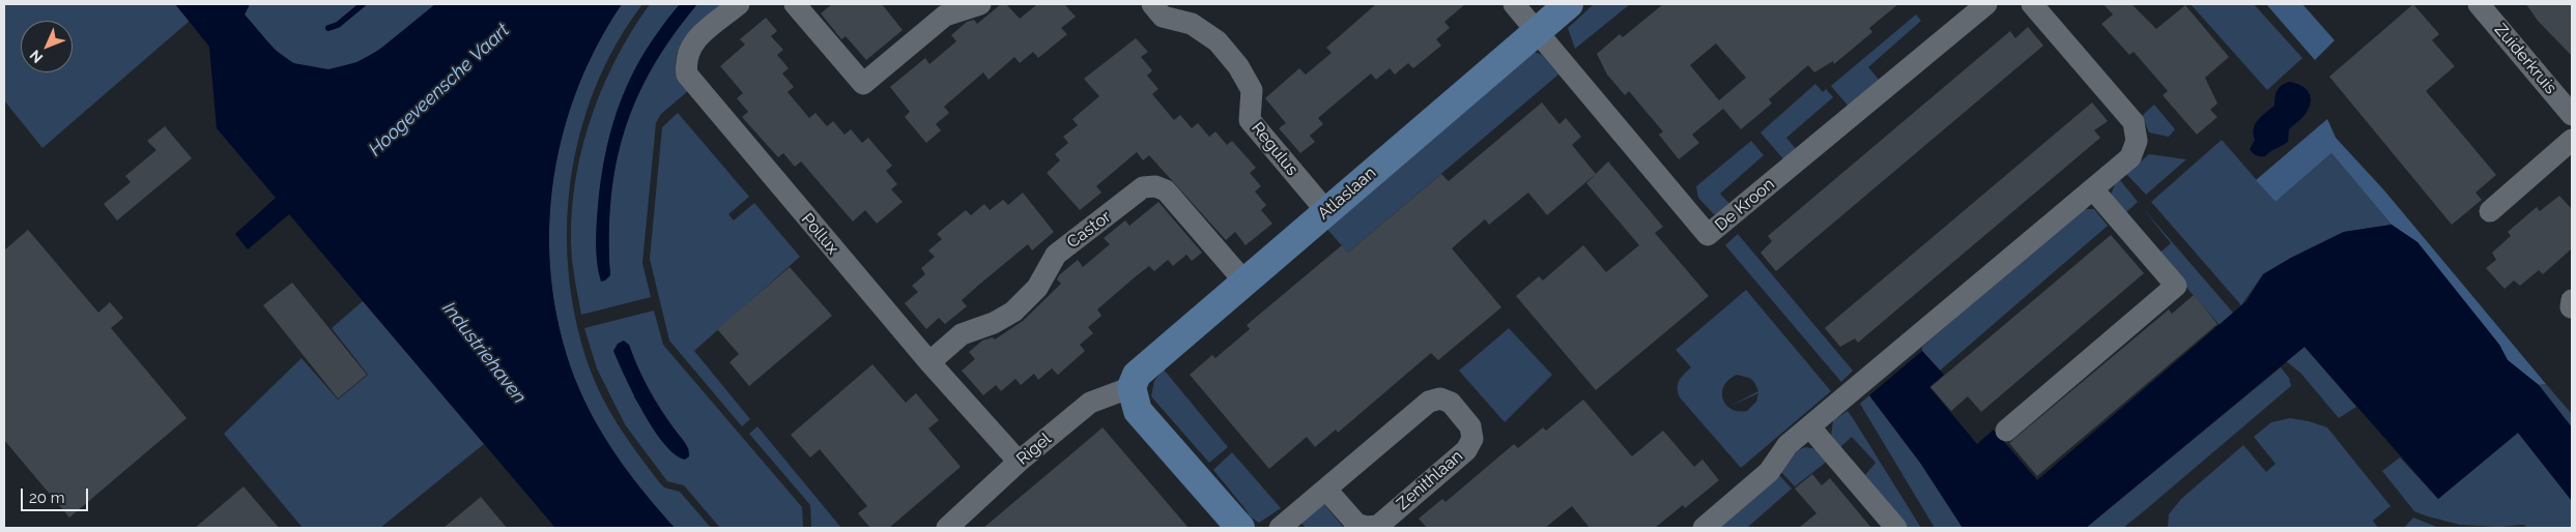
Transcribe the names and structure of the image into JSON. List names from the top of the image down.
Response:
{
  "streets": {
    "street": [
      "Zuiderkruis",
      "Regulus",
      "Atlaslaan",
      "De Kroon",
      "Castor",
      "Pollux",
      "Rigel",
      "Zenithlaan"
    ]
  },
  "crossings": [
    ["Regulus", "Atlaslaan"],
    ["Atlaslaan", "De Kroon"],
    ["Atlaslaan", "Castor"],
    ["Atlaslaan", "Rigel"],
    ["Castor", "Pollux"],
    ["Pollux", "Rigel"]
  ],
  "water": ["Hoogeveensche Vaart", "Industriehaven"],
  "scale_bar": "20 m",
  "north": "bottom left"
}
